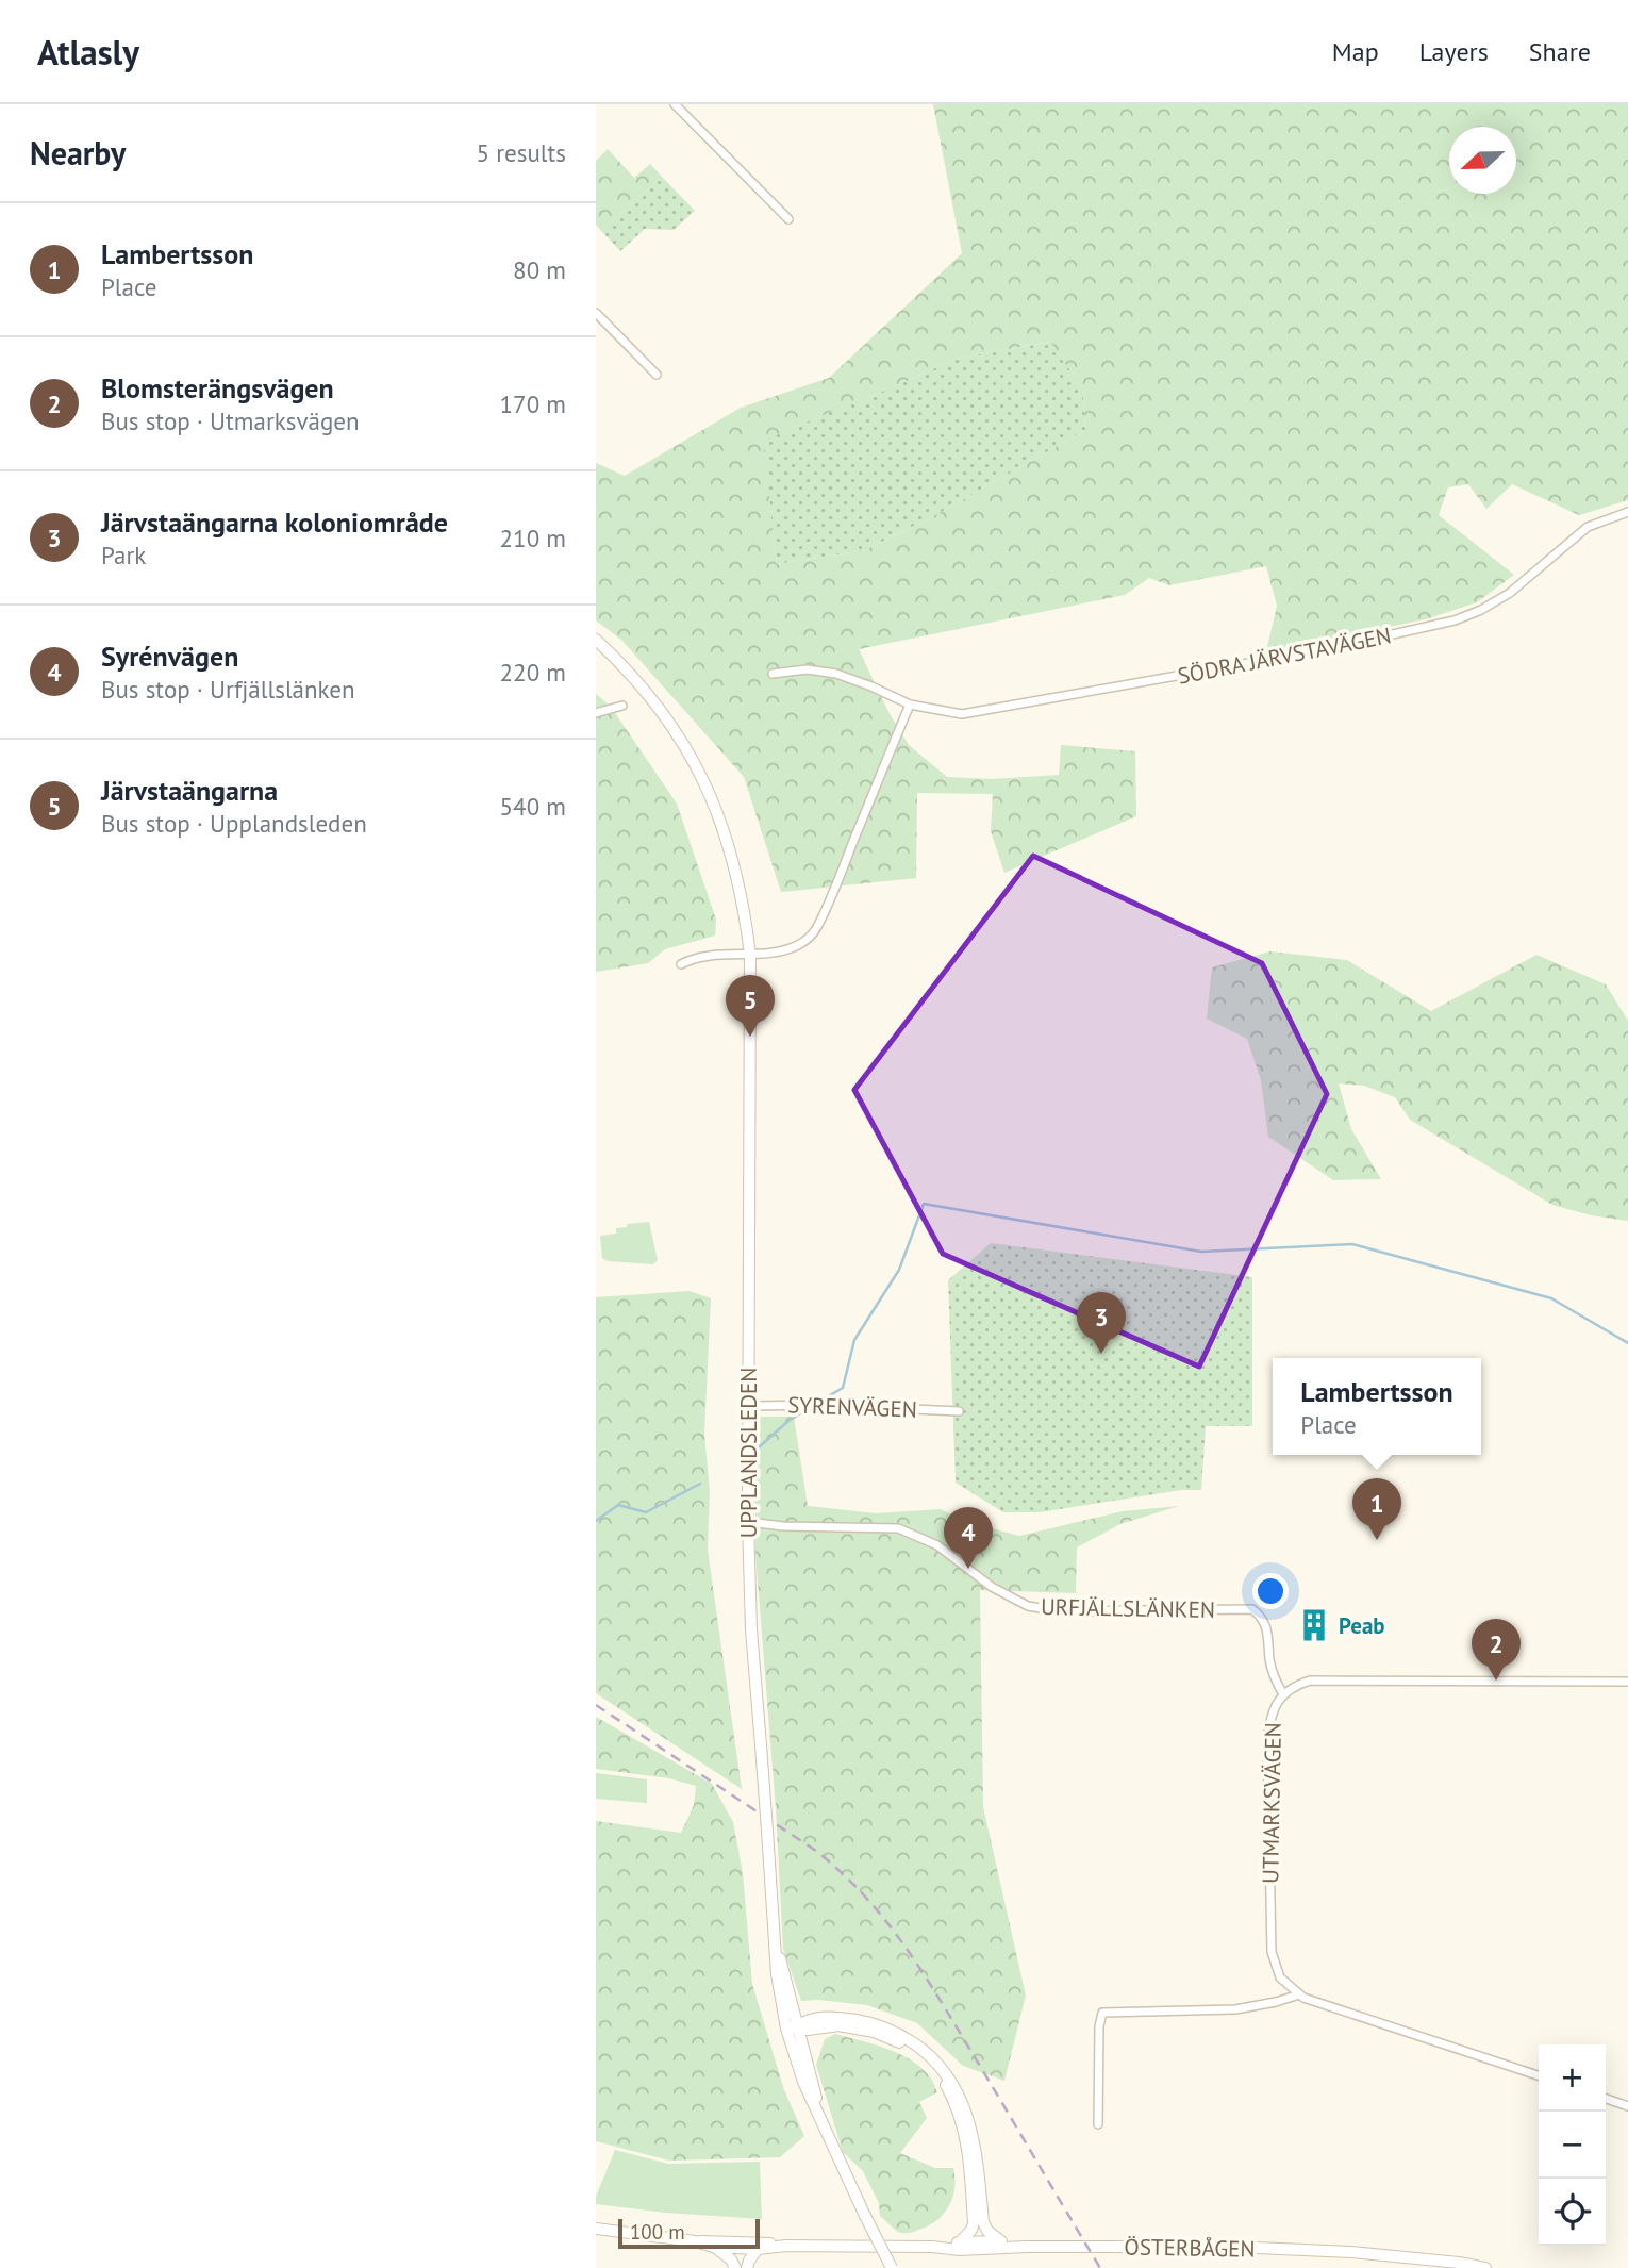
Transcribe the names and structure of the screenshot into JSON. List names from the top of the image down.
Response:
{
  "streets": {
    "main road": ["UPPLANDSLEDEN", "ÖSTERBÅGEN"],
    "street": [
      "SÖDRA JÄRVSTAVÄGEN",
      "SYRENVÄGEN",
      "URFJÄLLSLÄNKEN",
      "UTMARKSVÄGEN"
    ]
  },
  "crossings": [
    ["SYRENVÄGEN", "UPPLANDSLEDEN"],
    ["UPPLANDSLEDEN", "URFJÄLLSLÄNKEN"],
    ["URFJÄLLSLÄNKEN", "UTMARKSVÄGEN"]
  ],
  "places": {
    "building": ["Peab"]
  },
  "scale_bar": "100 m",
  "north": "left",
  "page": {
    "header": "Atlasly",
    "nav": ["Map", "Layers", "Share"],
    "heading": ["Nearby", "5 results"],
    "list": [
      {
        "mark": "1",
        "name": "Lambertsson",
        "note": "Place",
        "value": "80 m"
      },
      {
        "mark": "2",
        "name": "Blomsterängsvägen",
        "note": "Bus stop · Utmarksvägen",
        "value": "170 m"
      },
      {
        "mark": "3",
        "name": "Järvstaängarna koloniområde",
        "note": "Park",
        "value": "210 m"
      },
      {
        "mark": "4",
        "name": "Syrénvägen",
        "note": "Bus stop · Urfjällslänken",
        "value": "220 m"
      },
      {
        "mark": "5",
        "name": "Järvstaängarna",
        "note": "Bus stop · Upplandsleden",
        "value": "540 m"
      }
    ],
    "pins": [
      "5",
      "3",
      "1",
      "4",
      "2"
    ],
    "popup": ["Lambertsson", "Place"],
    "map_buttons": ["+", "−"],
    "scale": "100 m"
  }
}
